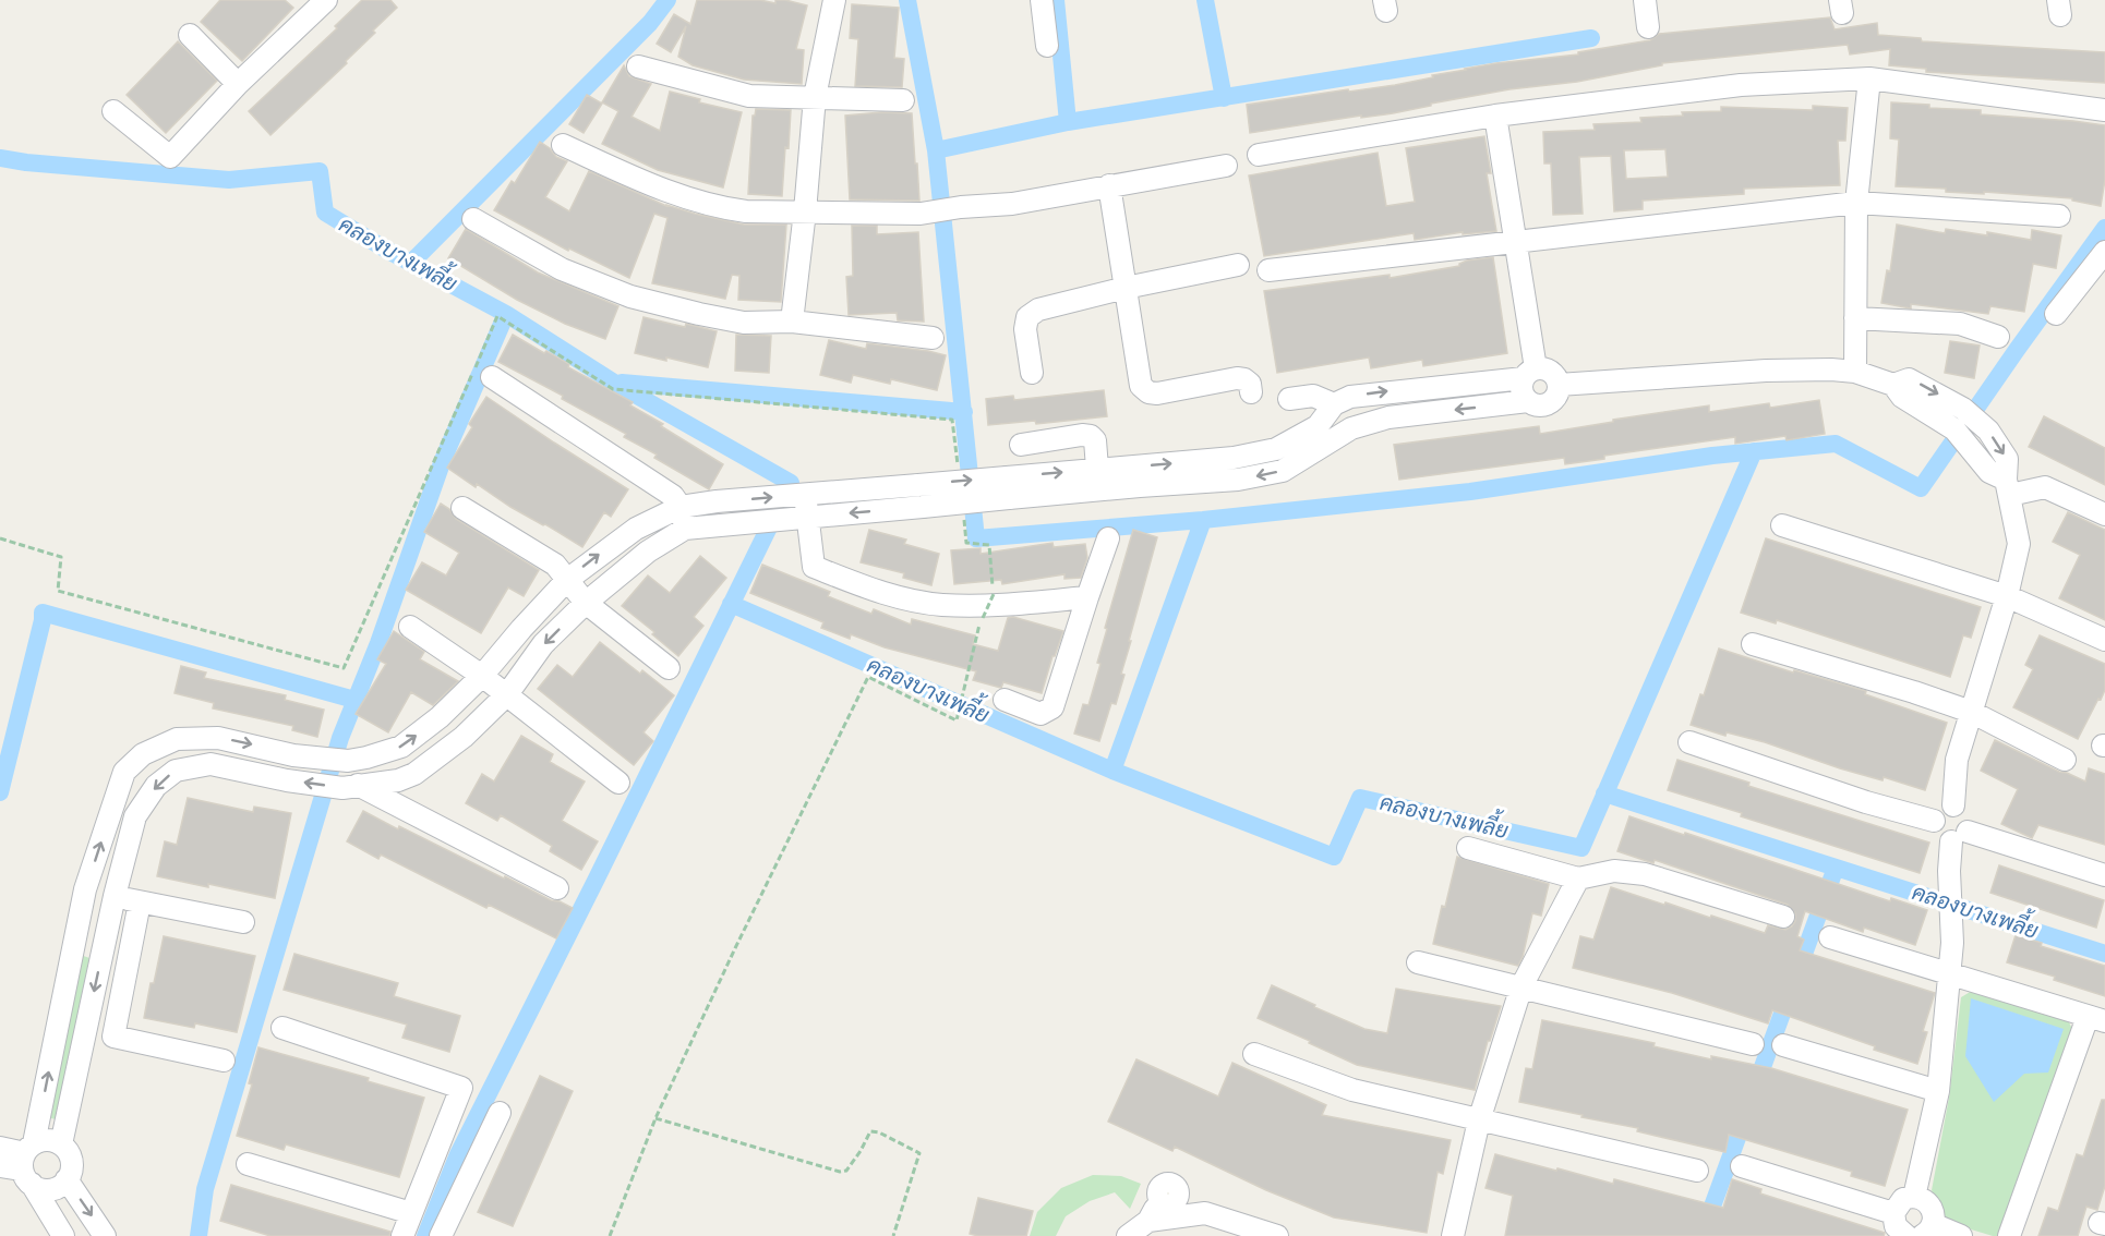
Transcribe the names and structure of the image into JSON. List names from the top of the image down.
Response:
{
  "water": ["คลองบางเพลี้ย"]
}
